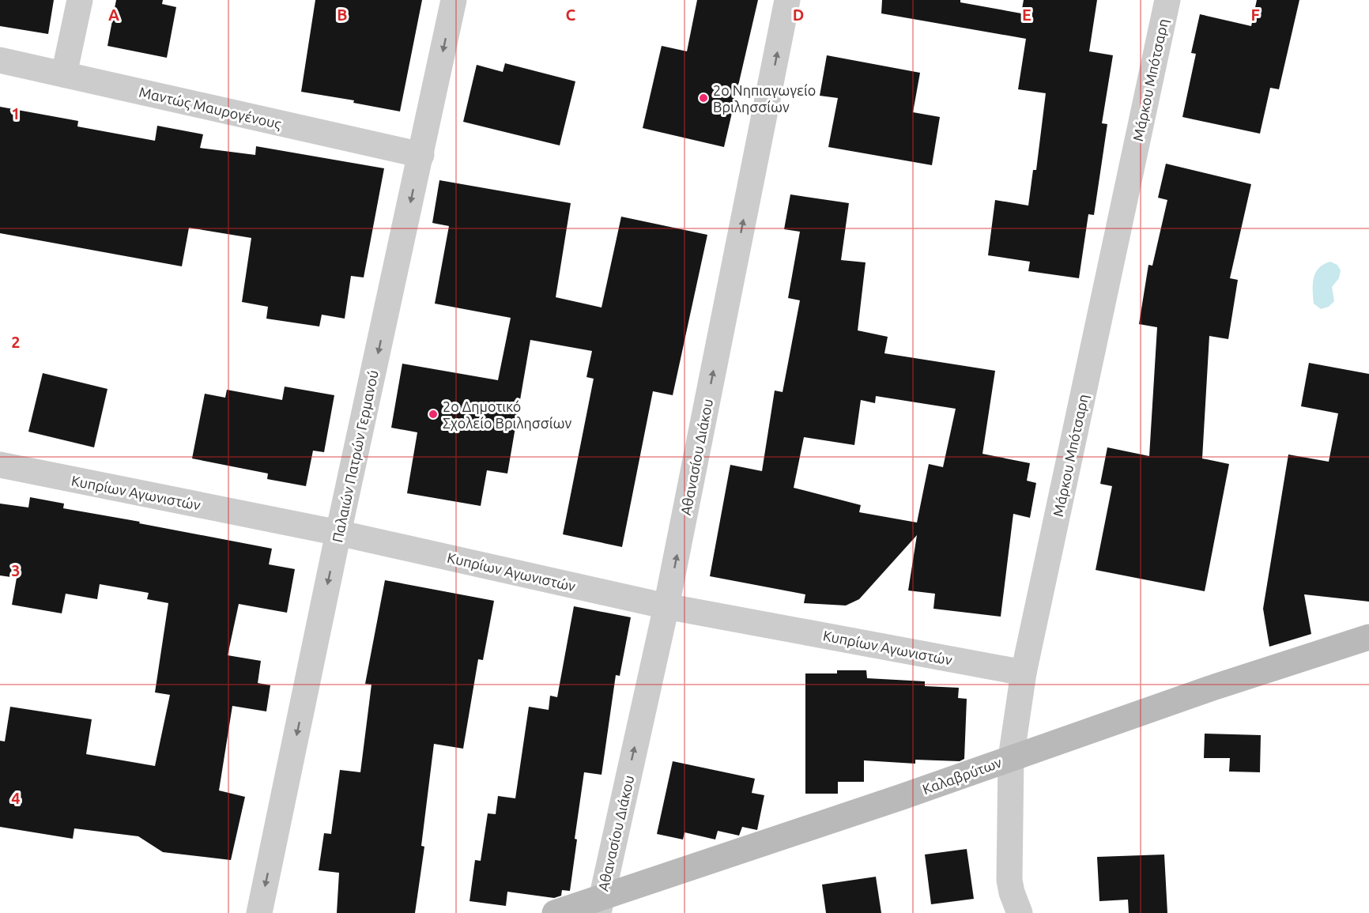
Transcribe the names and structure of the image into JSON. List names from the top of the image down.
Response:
{
  "streets": {
    "street": [
      "Μάρκου Μπότσαρη",
      "Μαντώς Μαυρογένους",
      "Παλαιών Πατρών Γερμανού",
      "Αθανασίου Διάκου",
      "Κυπρίων Αγωνιστών",
      "Καλαβρύτων"
    ]
  },
  "crossings": [
    ["Μάρκου Μπότσαρη", "Κυπρίων Αγωνιστών"],
    ["Μάρκου Μπότσαρη", "Καλαβρύτων"],
    ["Μαντώς Μαυρογένους", "Παλαιών Πατρών Γερμανού"],
    ["Παλαιών Πατρών Γερμανού", "Κυπρίων Αγωνιστών"],
    ["Αθανασίου Διάκου", "Κυπρίων Αγωνιστών"],
    ["Αθανασίου Διάκου", "Καλαβρύτων"]
  ],
  "one_way": ["Παλαιών Πατρών Γερμανού", "Αθανασίου Διάκου"],
  "places": ["2ο Νηπιαγωγείο Βριλησσίων", "2ο Δημοτικό Σχολείο Βριλησσίων"],
  "grid": {
    "columns": [
      "A",
      "B",
      "C",
      "D",
      "E",
      "F"
    ],
    "rows": [
      "1",
      "2",
      "3",
      "4"
    ]
  }
}
